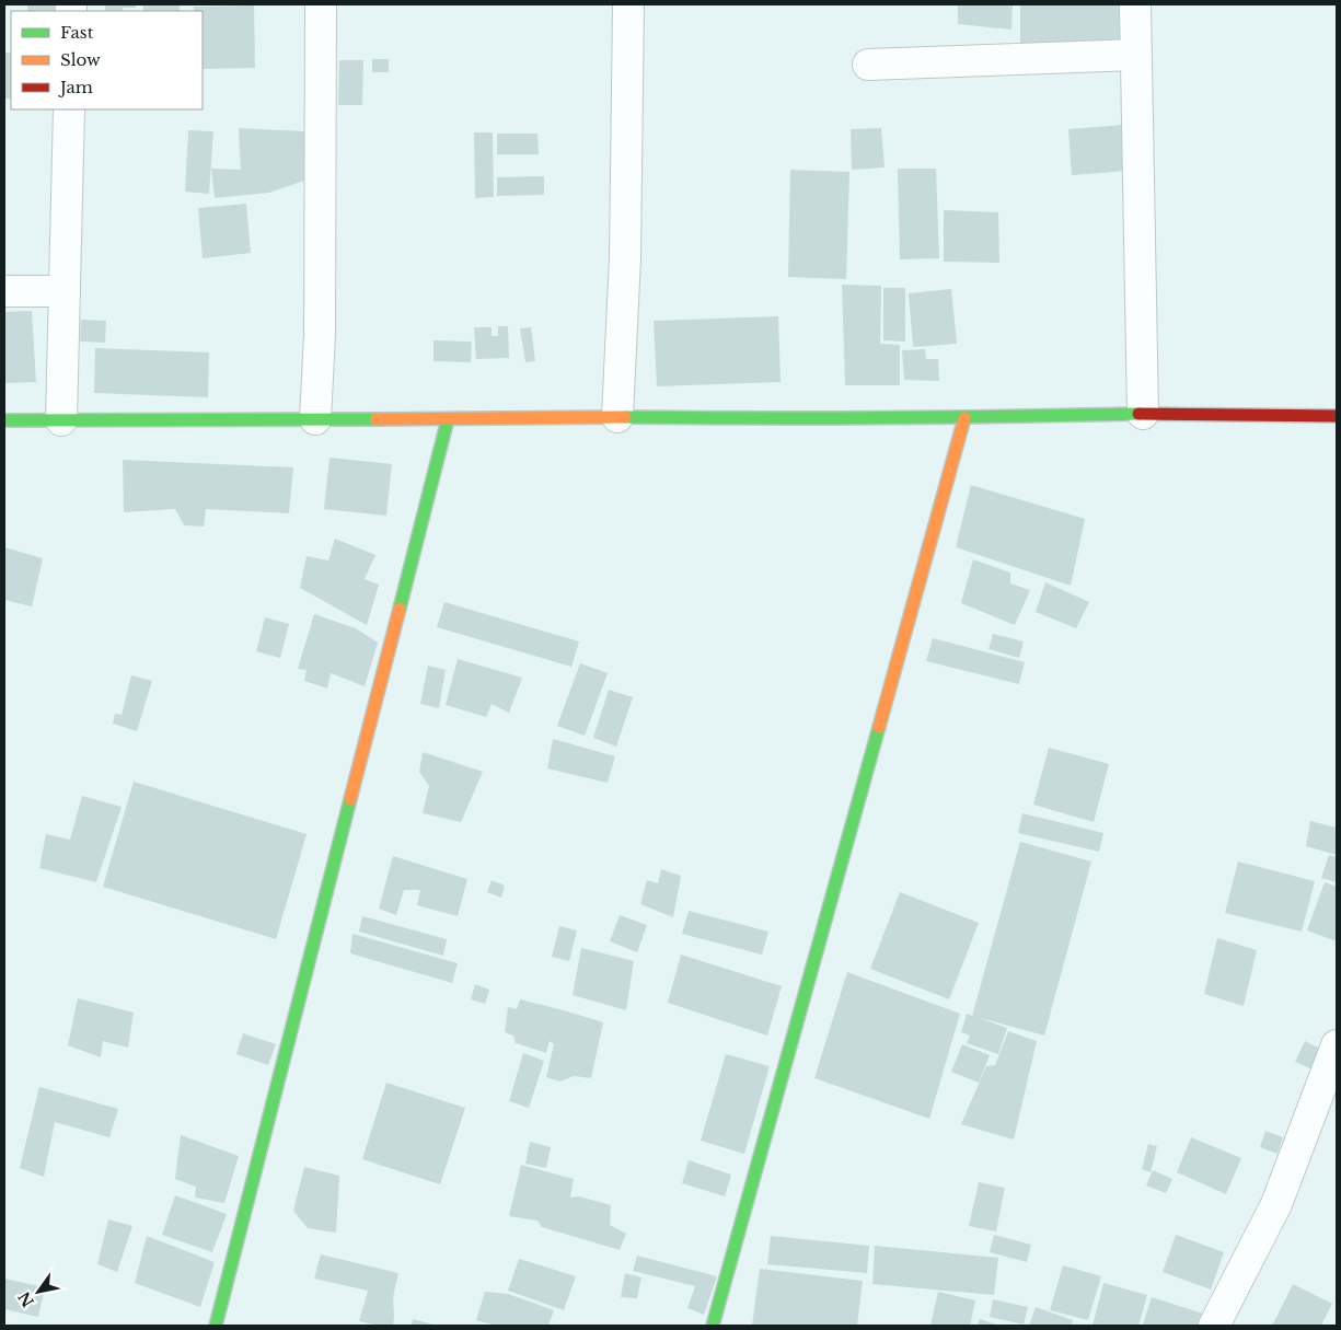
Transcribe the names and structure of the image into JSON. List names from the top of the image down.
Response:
{
  "legend": ["Fast", "Slow", "Jam"],
  "north": "bottom left"
}
